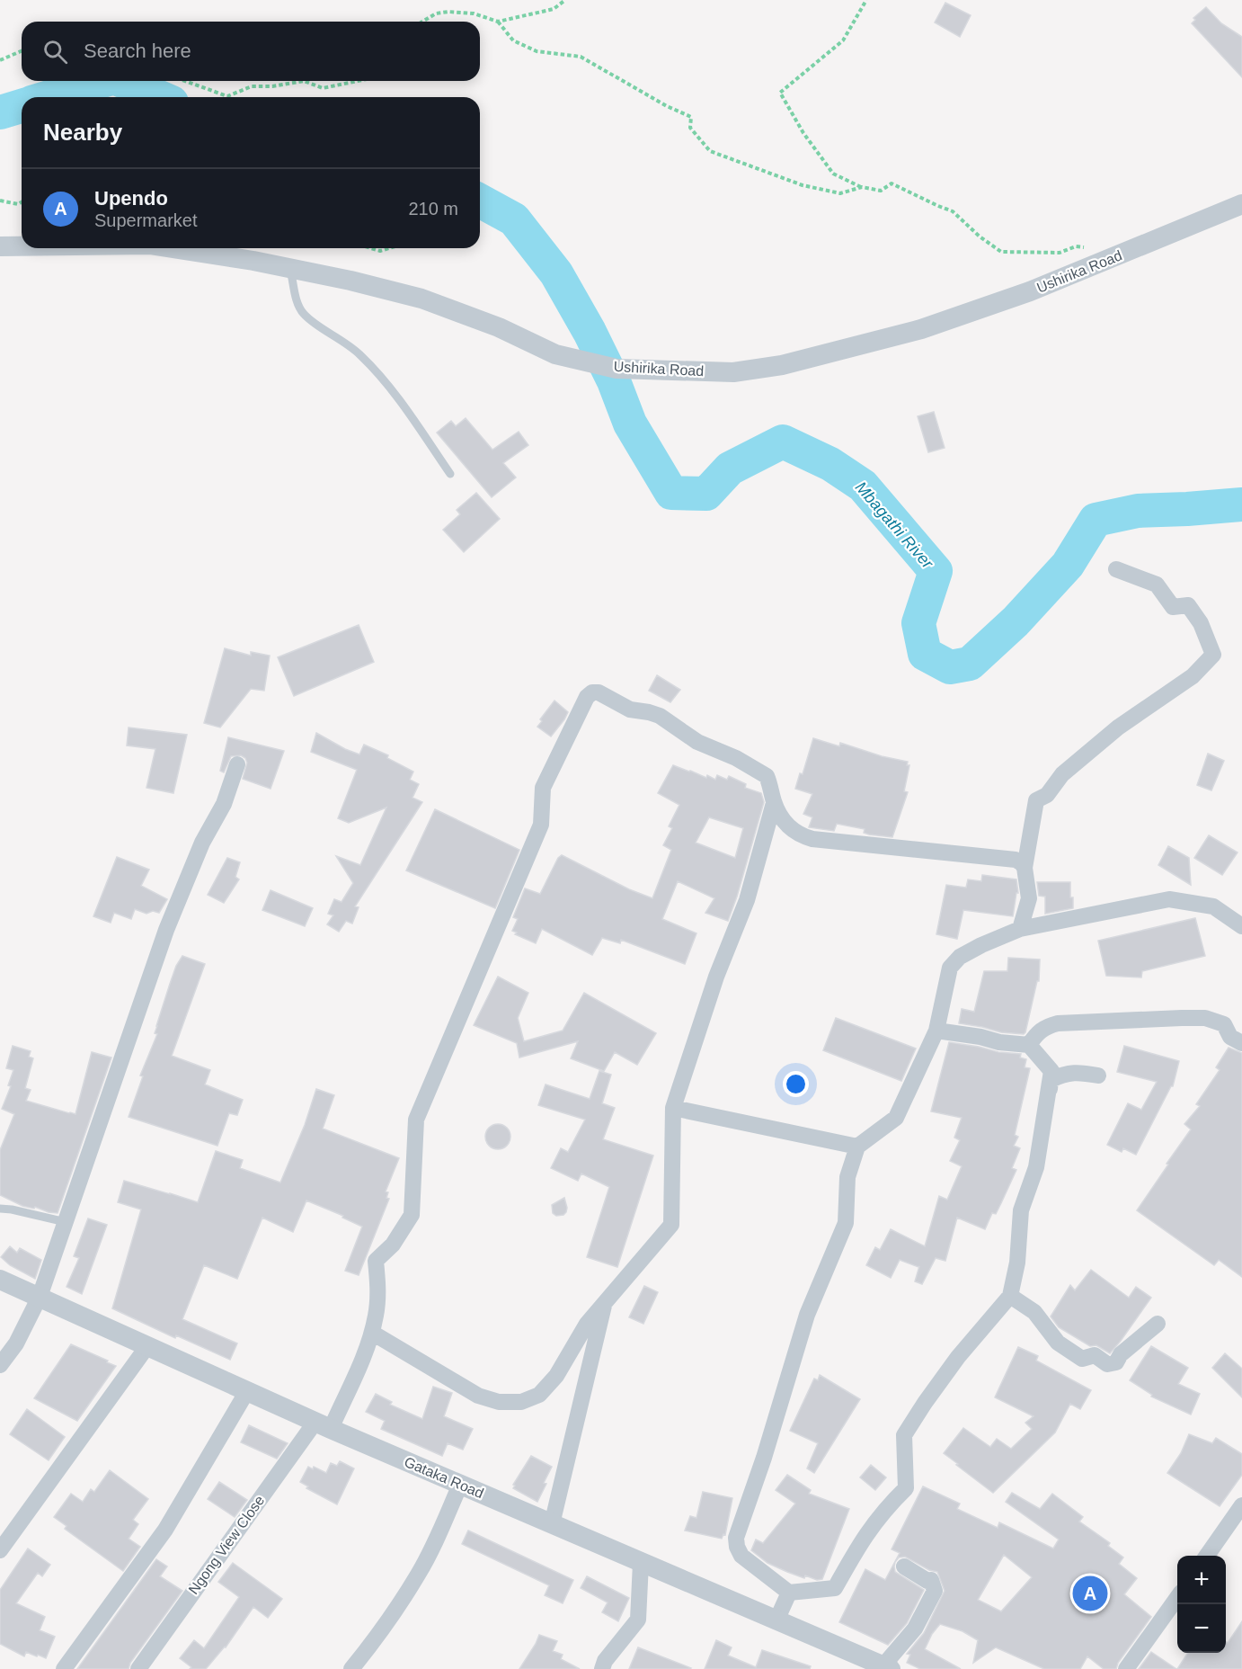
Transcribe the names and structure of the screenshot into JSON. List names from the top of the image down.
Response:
{
  "streets": {
    "street": ["Ushirika Road", "Gataka Road", "Ngong View Close"]
  },
  "crossings": [
    ["Gataka Road", "Ngong View Close"]
  ],
  "water": ["Mbagathi River"],
  "page": {
    "search": "Search here",
    "heading": "Nearby",
    "list": [
      {
        "mark": "A",
        "name": "Upendo",
        "note": "Supermarket",
        "value": "210 m"
      }
    ],
    "map_buttons": ["+", "−"],
    "pins": "A"
  }
}
